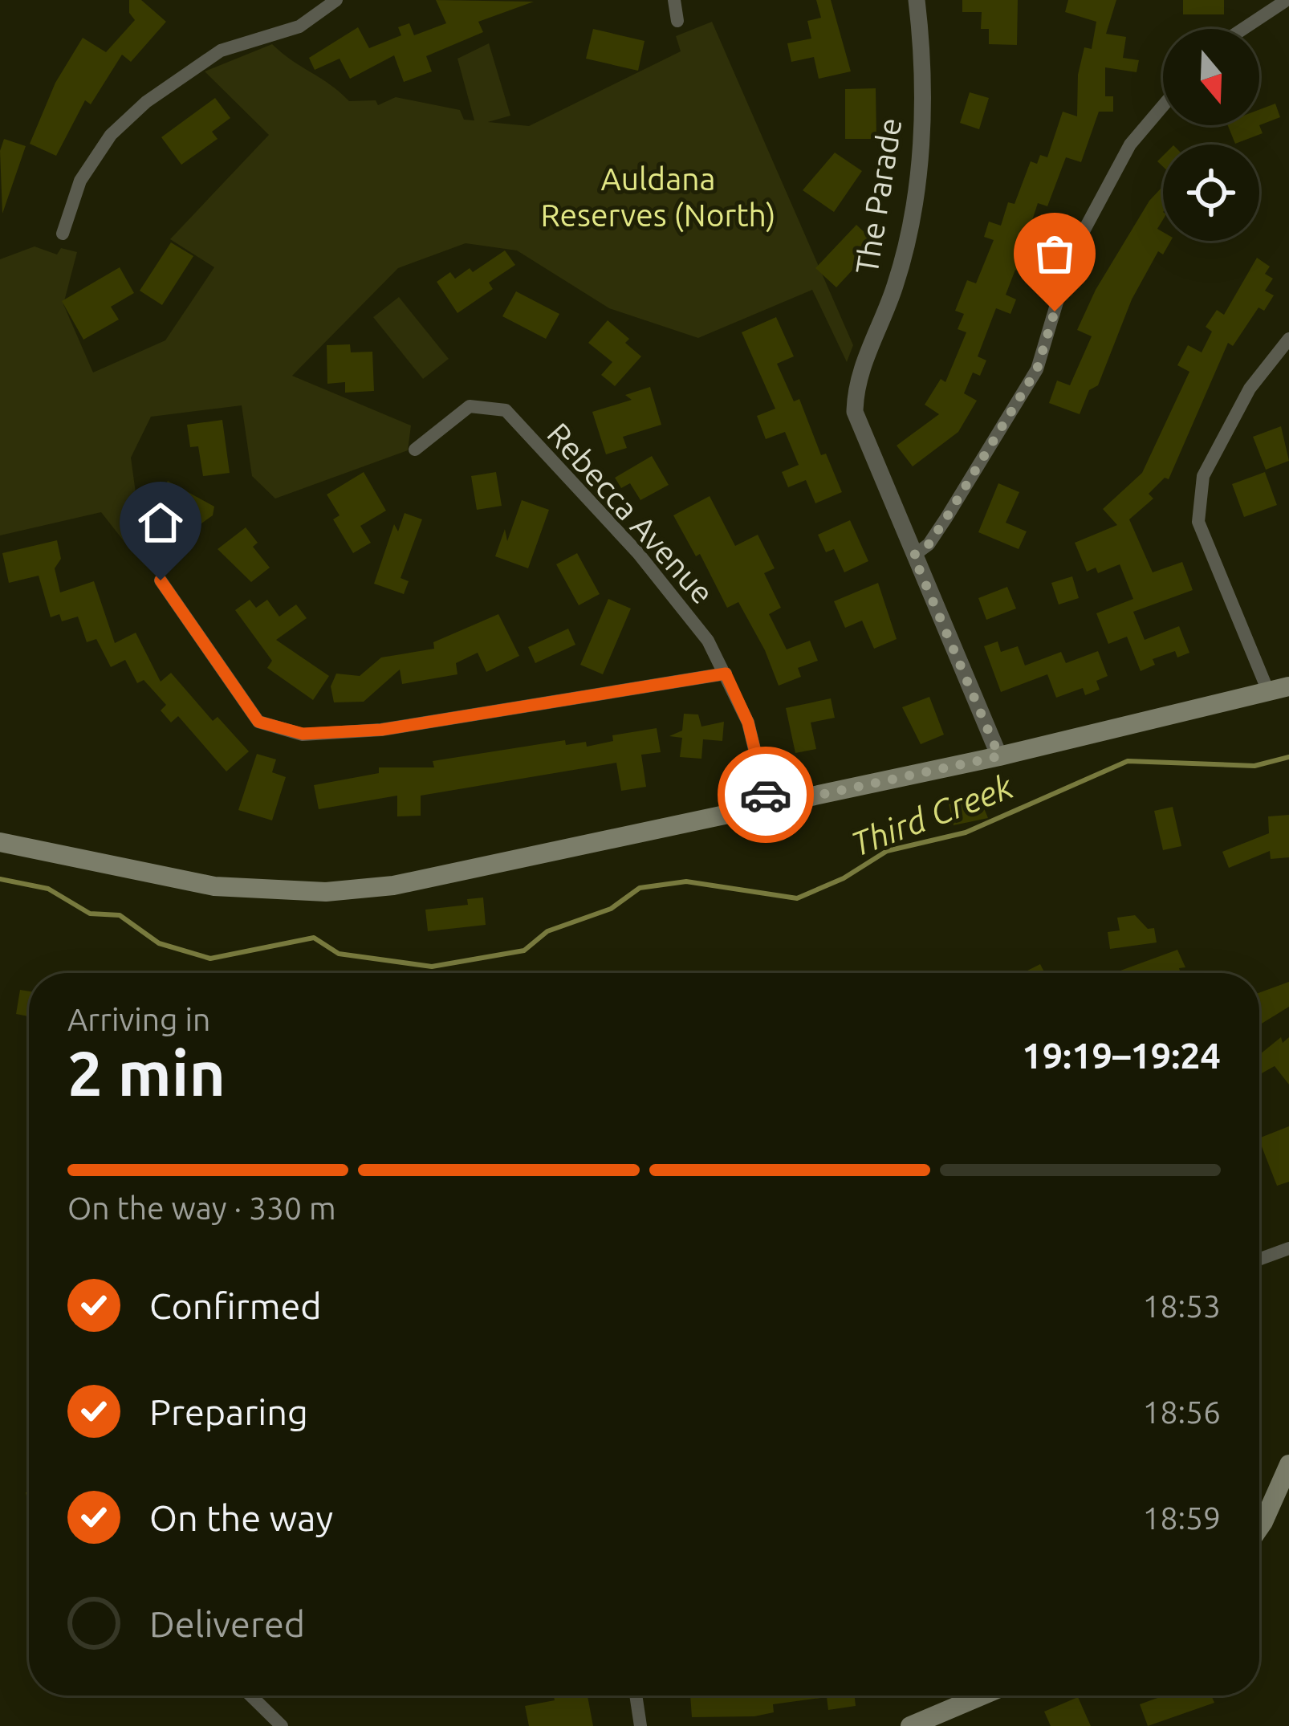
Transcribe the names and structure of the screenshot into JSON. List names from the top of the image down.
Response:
{
  "streets": {
    "street": ["The Parade", "Rebecca Avenue"]
  },
  "water": ["Third Creek"],
  "parks": ["Auldana Reserves (North)"],
  "north": "bottom",
  "page": {
    "heading": ["2 min", "Arriving in", "19:19–19:24"],
    "bar": "On the way · 330 m",
    "list": [
      ["Confirmed", "18:53"],
      ["Preparing", "18:56"],
      ["On the way", "18:59"],
      "Delivered"
    ]
  }
}
